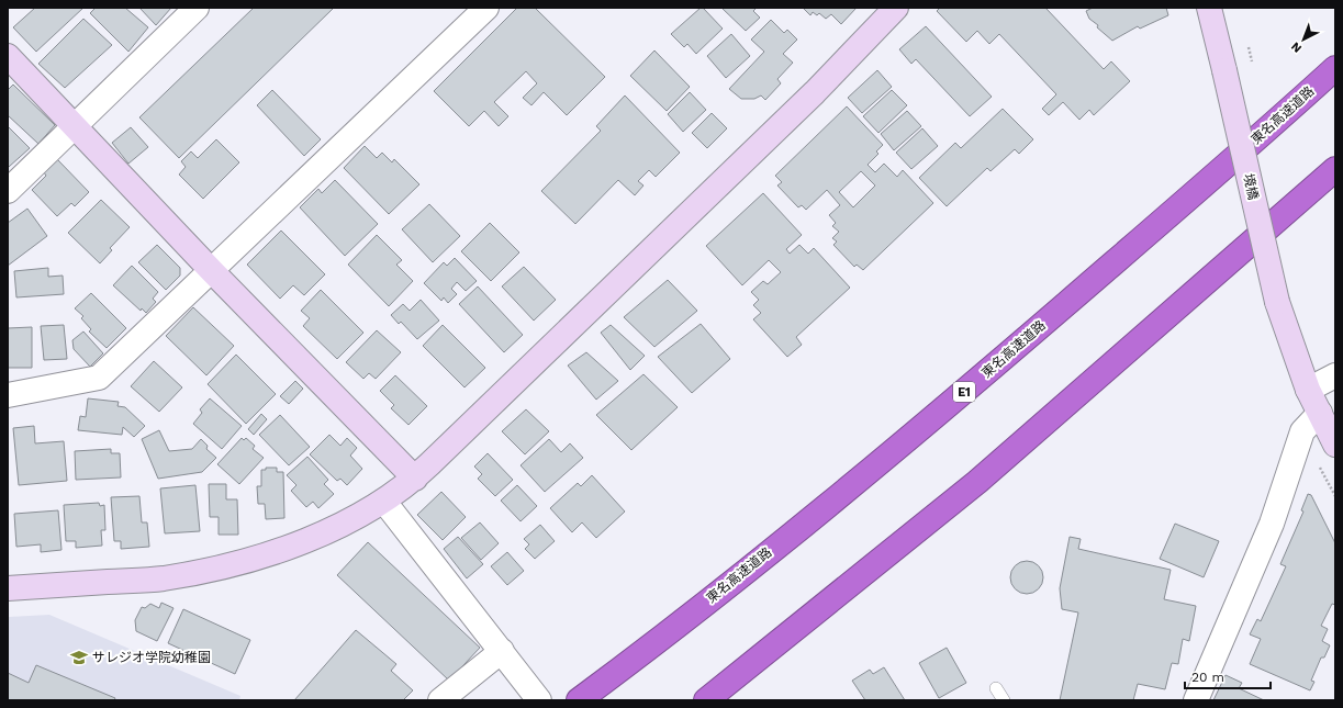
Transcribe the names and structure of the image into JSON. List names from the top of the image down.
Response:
{
  "streets": {
    "highway": ["東名高速道路", "E1"],
    "street": ["境橋"]
  },
  "places": {
    "school or university": ["サレジオ学院幼稚園"]
  },
  "scale_bar": "20 m",
  "north": "bottom left"
}
